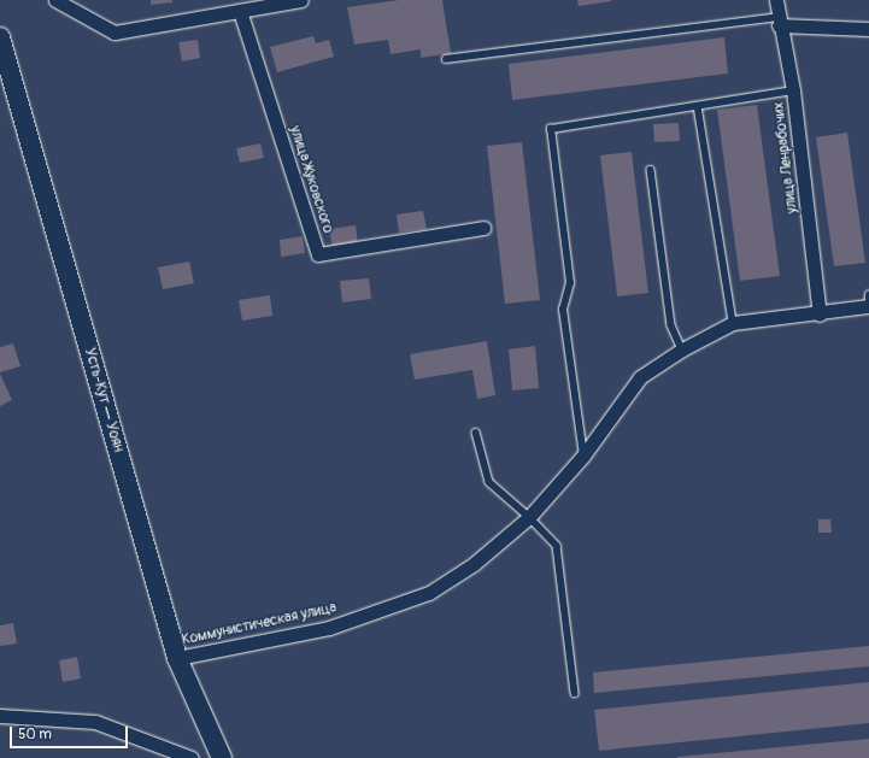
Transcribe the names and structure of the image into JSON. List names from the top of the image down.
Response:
{
  "streets": {
    "main road": ["Усть-Кут — Уоян"],
    "street": ["улица Ленрабочих", "улица Жуковского", "Коммунистическая улица"]
  },
  "crossings": [
    ["улица Ленрабочих", "Коммунистическая улица"],
    ["Усть-Кут — Уоян", "Коммунистическая улица"]
  ],
  "scale_bar": "50 m"
}
